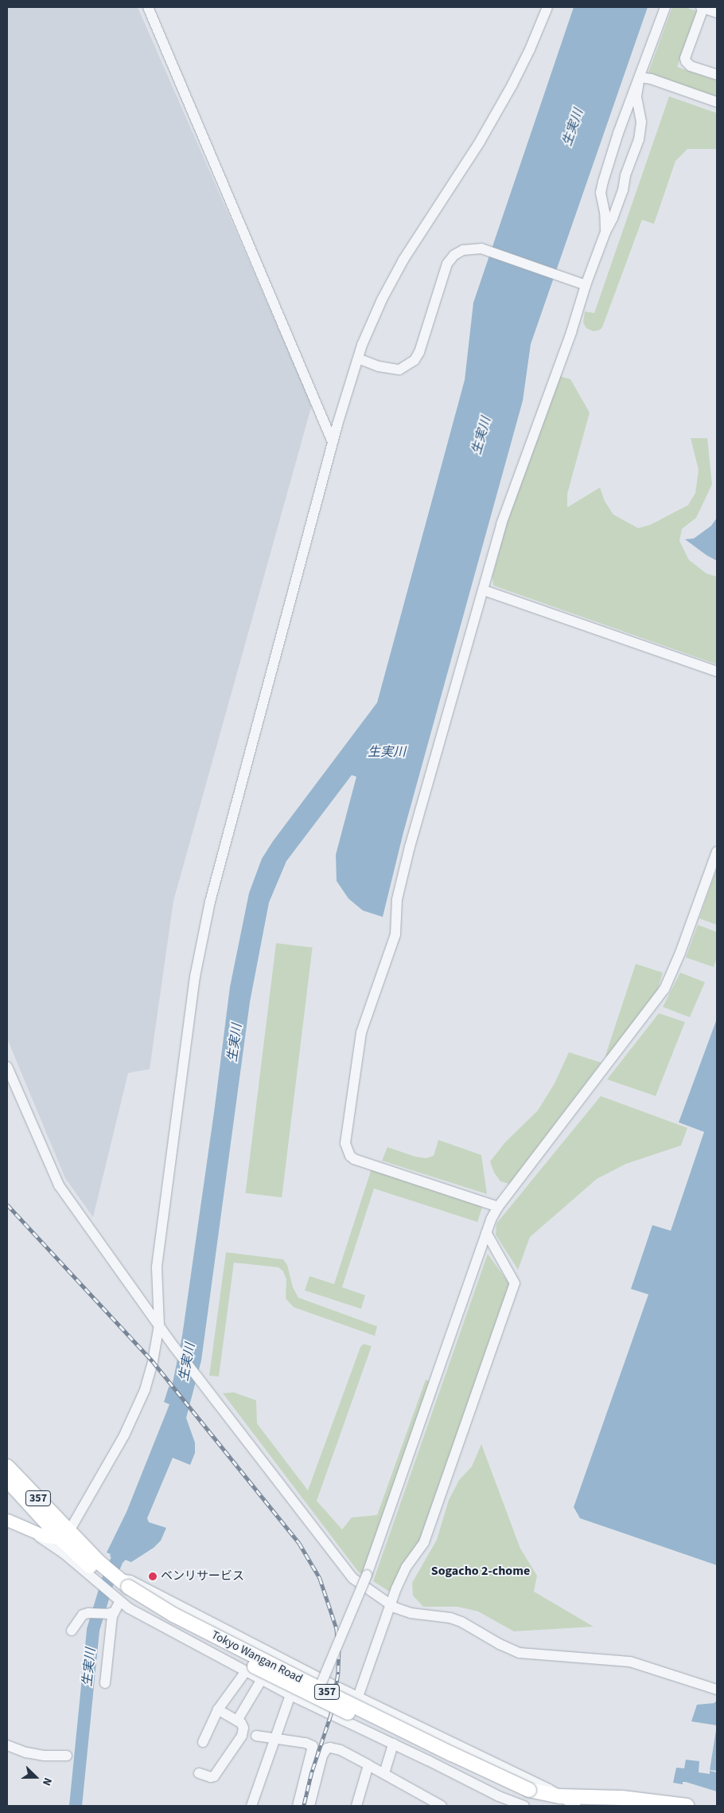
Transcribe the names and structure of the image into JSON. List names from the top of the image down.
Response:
{
  "streets": {
    "highway": ["357", "Tokyo Wangan Road"]
  },
  "districts": ["Sogacho 2-chome"],
  "water": ["生実川"],
  "places": ["ベンリサービス"],
  "north": "right"
}
